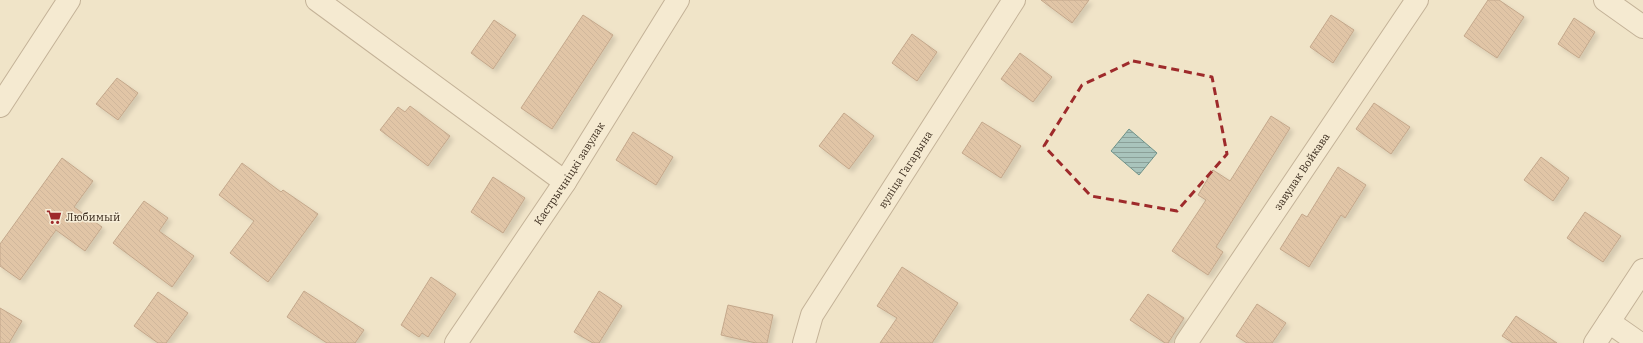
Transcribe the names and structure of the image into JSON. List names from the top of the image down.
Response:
{
  "streets": {
    "street": ["вуліца Гагарына", "завулак Войкава", "Кастрычніцкі завулак"]
  },
  "places": {
    "supermarket": ["Любимый"]
  }
}
